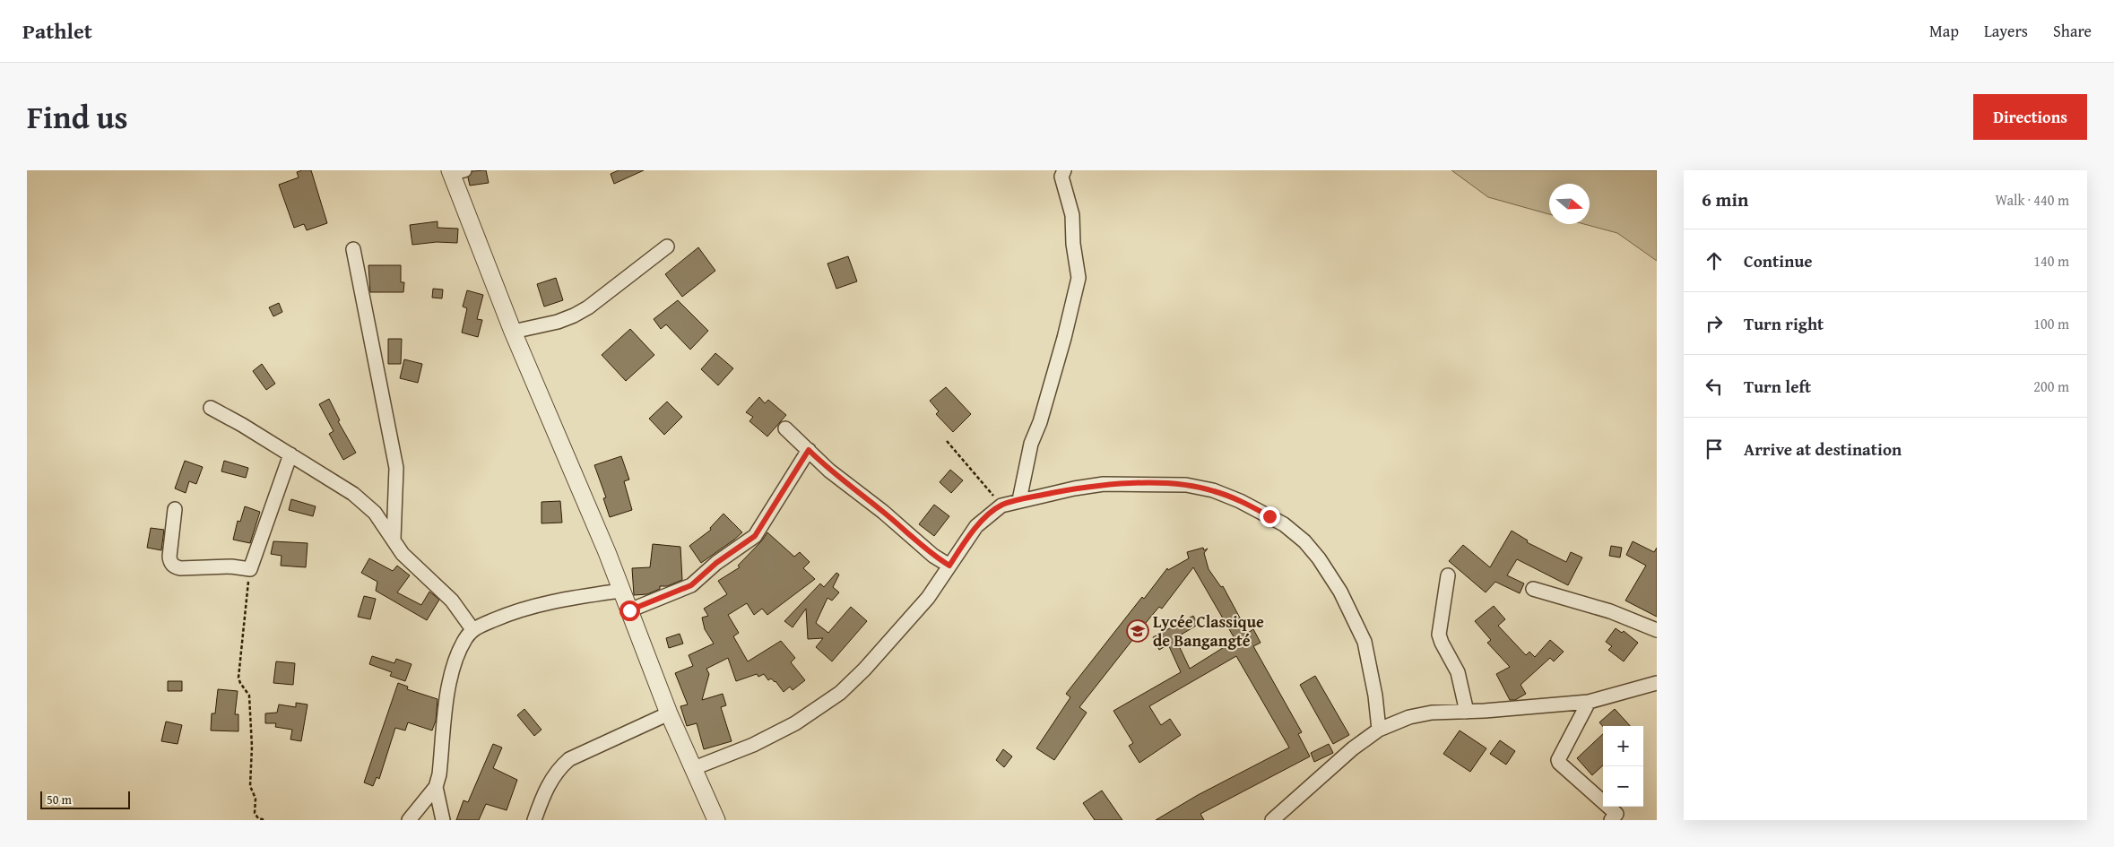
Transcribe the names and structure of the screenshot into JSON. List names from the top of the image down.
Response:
{
  "places": {
    "school or university": ["Lycée Classique de Bangangté"]
  },
  "scale_bar": "50 m",
  "north": "right",
  "page": {
    "header": "Pathlet",
    "nav": ["Map", "Layers", "Share"],
    "title": "Find us",
    "buttons": "Directions",
    "heading": ["6 min", "Walk · 440 m"],
    "list": [
      ["Continue", "140 m"],
      ["Turn right", "100 m"],
      ["Turn left", "200 m"],
      "Arrive at destination"
    ],
    "map_buttons": ["+", "−"],
    "scale": "50 m"
  }
}
